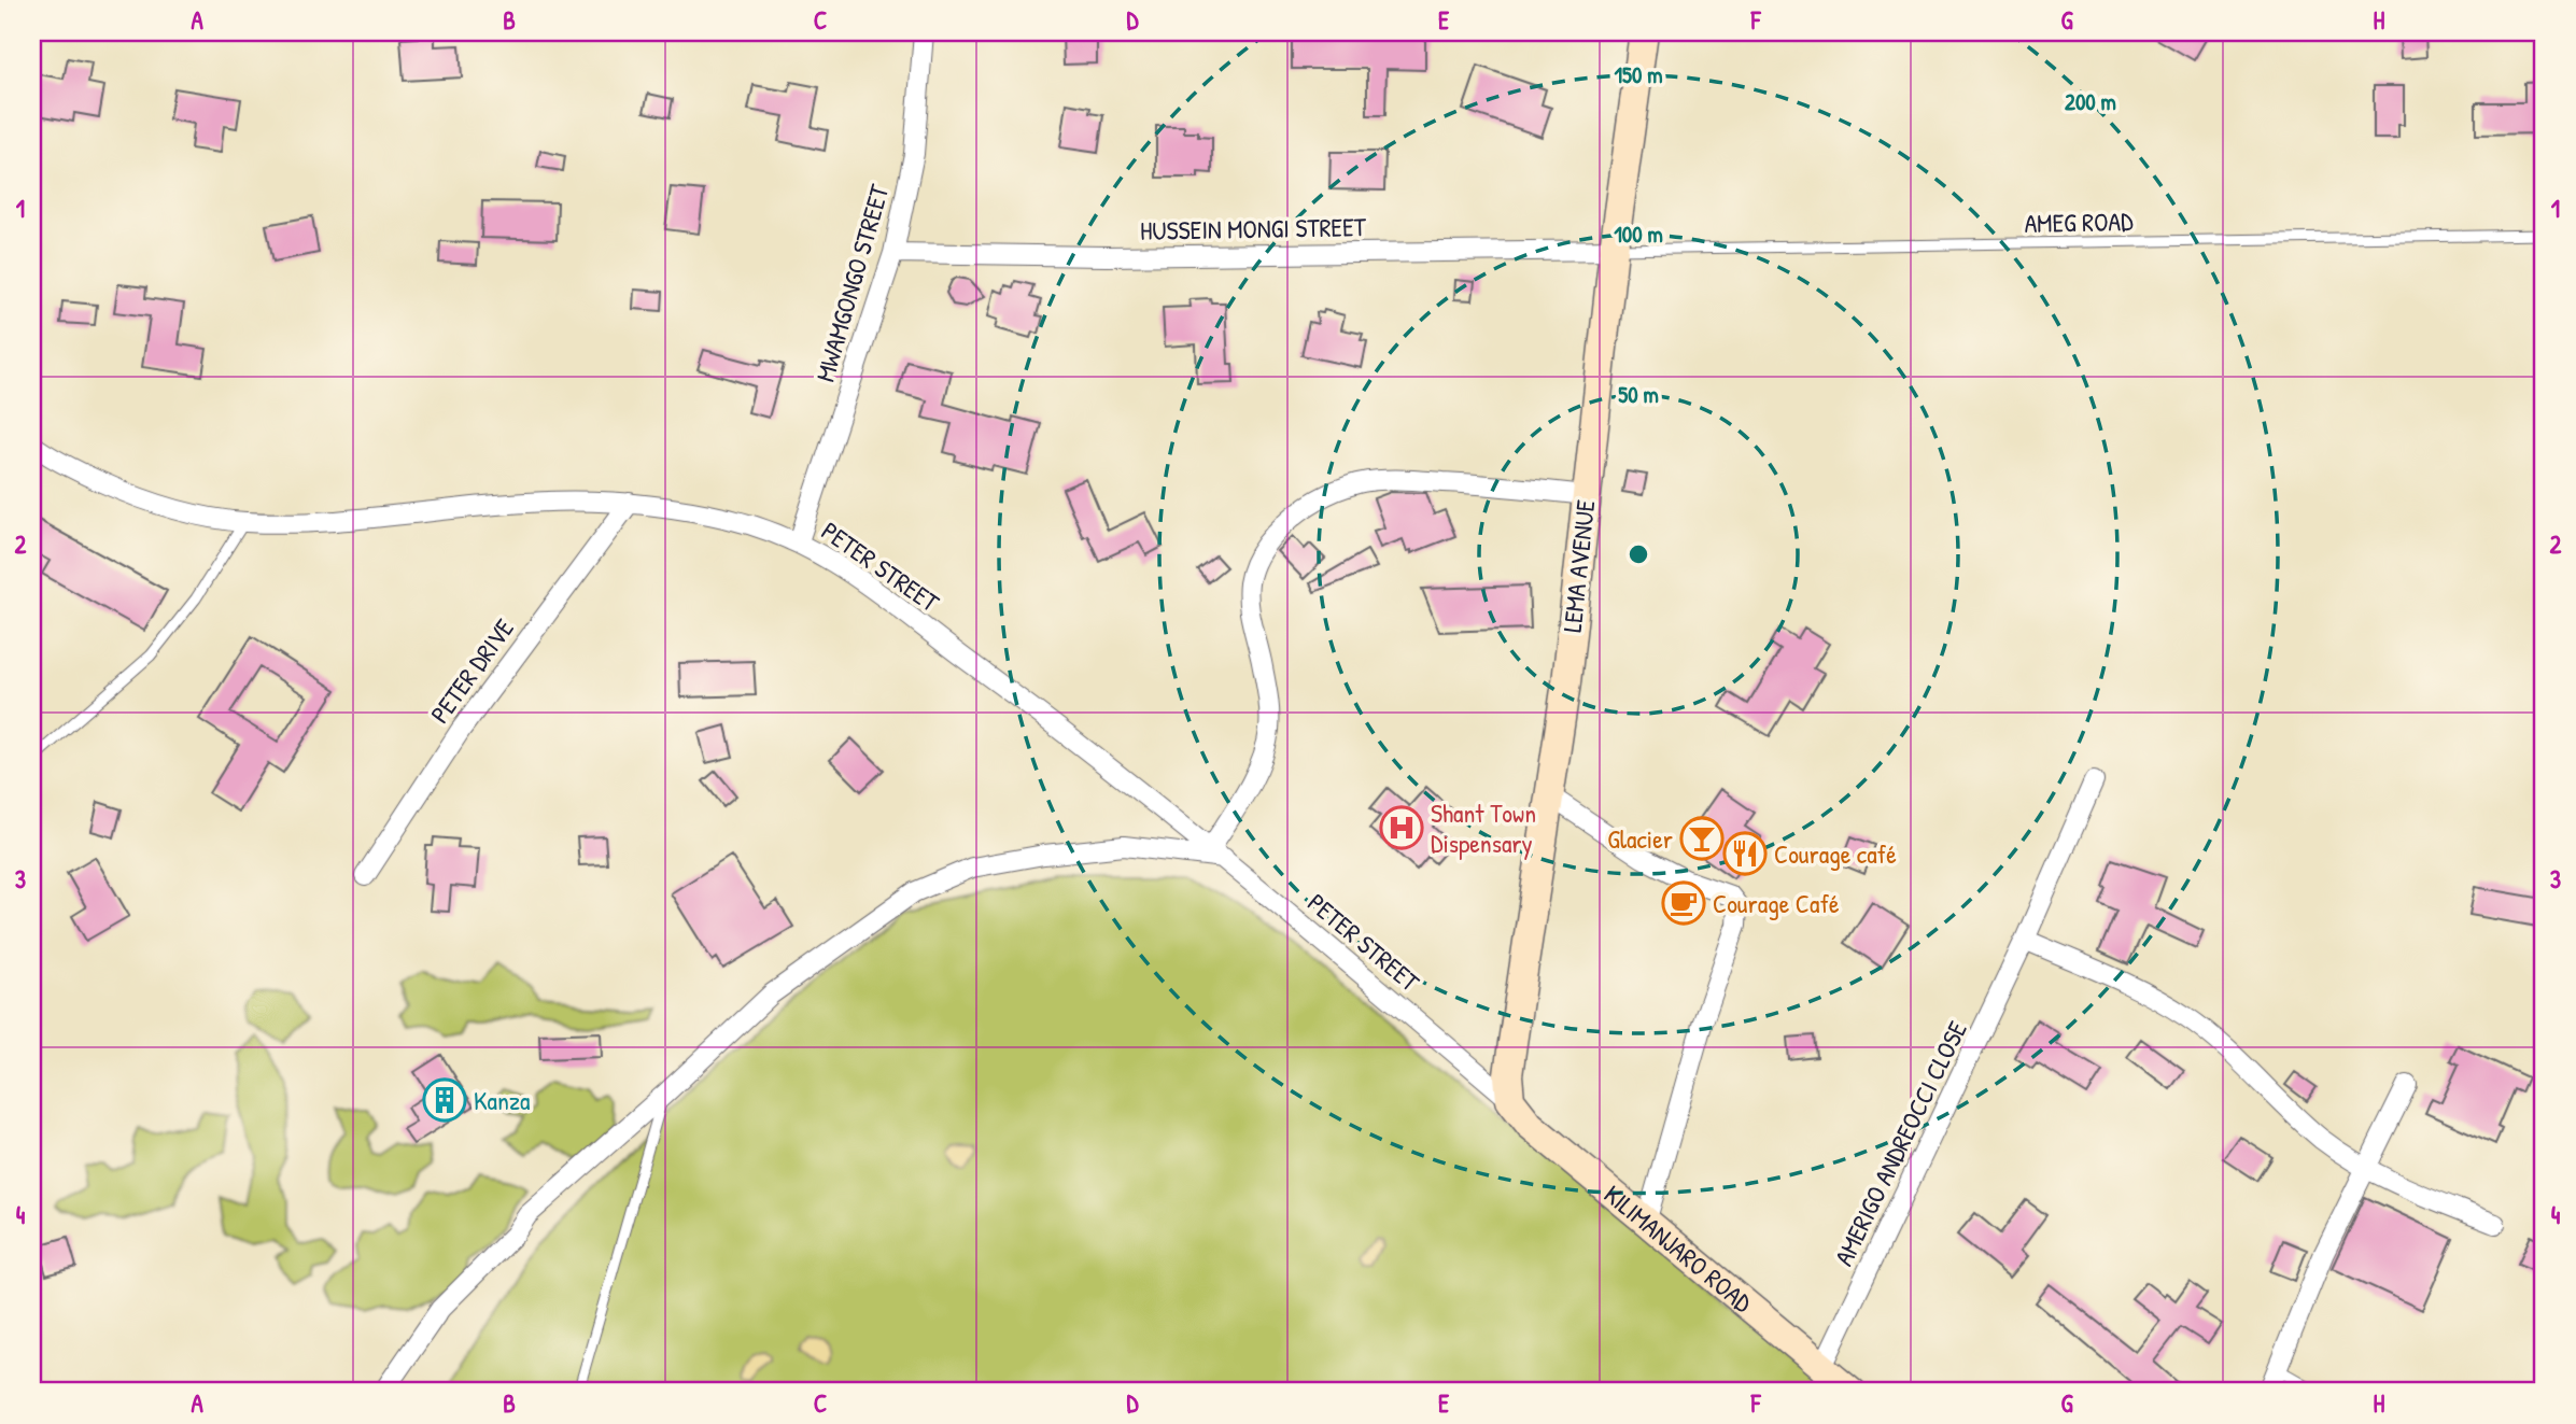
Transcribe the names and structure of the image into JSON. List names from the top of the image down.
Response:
{
  "streets": {
    "main road": ["LEMA AVENUE", "KILIMANJARO ROAD"],
    "street": [
      "HUSSEIN MONGI STREET",
      "MWAMGONGO STREET",
      "PETER STREET",
      "PETER DRIVE",
      "AMERIGO ANDREOCCI CLOSE"
    ],
    "lane": ["AMEG ROAD"]
  },
  "crossings": [
    ["AMEG ROAD", "HUSSEIN MONGI STREET"],
    ["AMEG ROAD", "LEMA AVENUE"],
    ["HUSSEIN MONGI STREET", "MWAMGONGO STREET"],
    ["HUSSEIN MONGI STREET", "LEMA AVENUE"],
    ["MWAMGONGO STREET", "PETER STREET"],
    ["PETER STREET", "LEMA AVENUE"],
    ["PETER STREET", "PETER DRIVE"],
    ["PETER STREET", "KILIMANJARO ROAD"],
    ["LEMA AVENUE", "KILIMANJARO ROAD"],
    ["AMERIGO ANDREOCCI CLOSE", "KILIMANJARO ROAD"]
  ],
  "places": {
    "hospital": ["Shant Town Dispensary"],
    "bar": ["Glacier"],
    "restaurant": ["Courage café"],
    "cafe": ["Courage Café"],
    "building": ["Kanza"]
  },
  "grid": {
    "columns": [
      "A",
      "B",
      "C",
      "D",
      "E",
      "F",
      "G",
      "H"
    ],
    "rows": [
      "1",
      "2",
      "3",
      "4"
    ]
  },
  "rings": [
    "150 m",
    "200 m",
    "100 m",
    "50 m"
  ]
}
